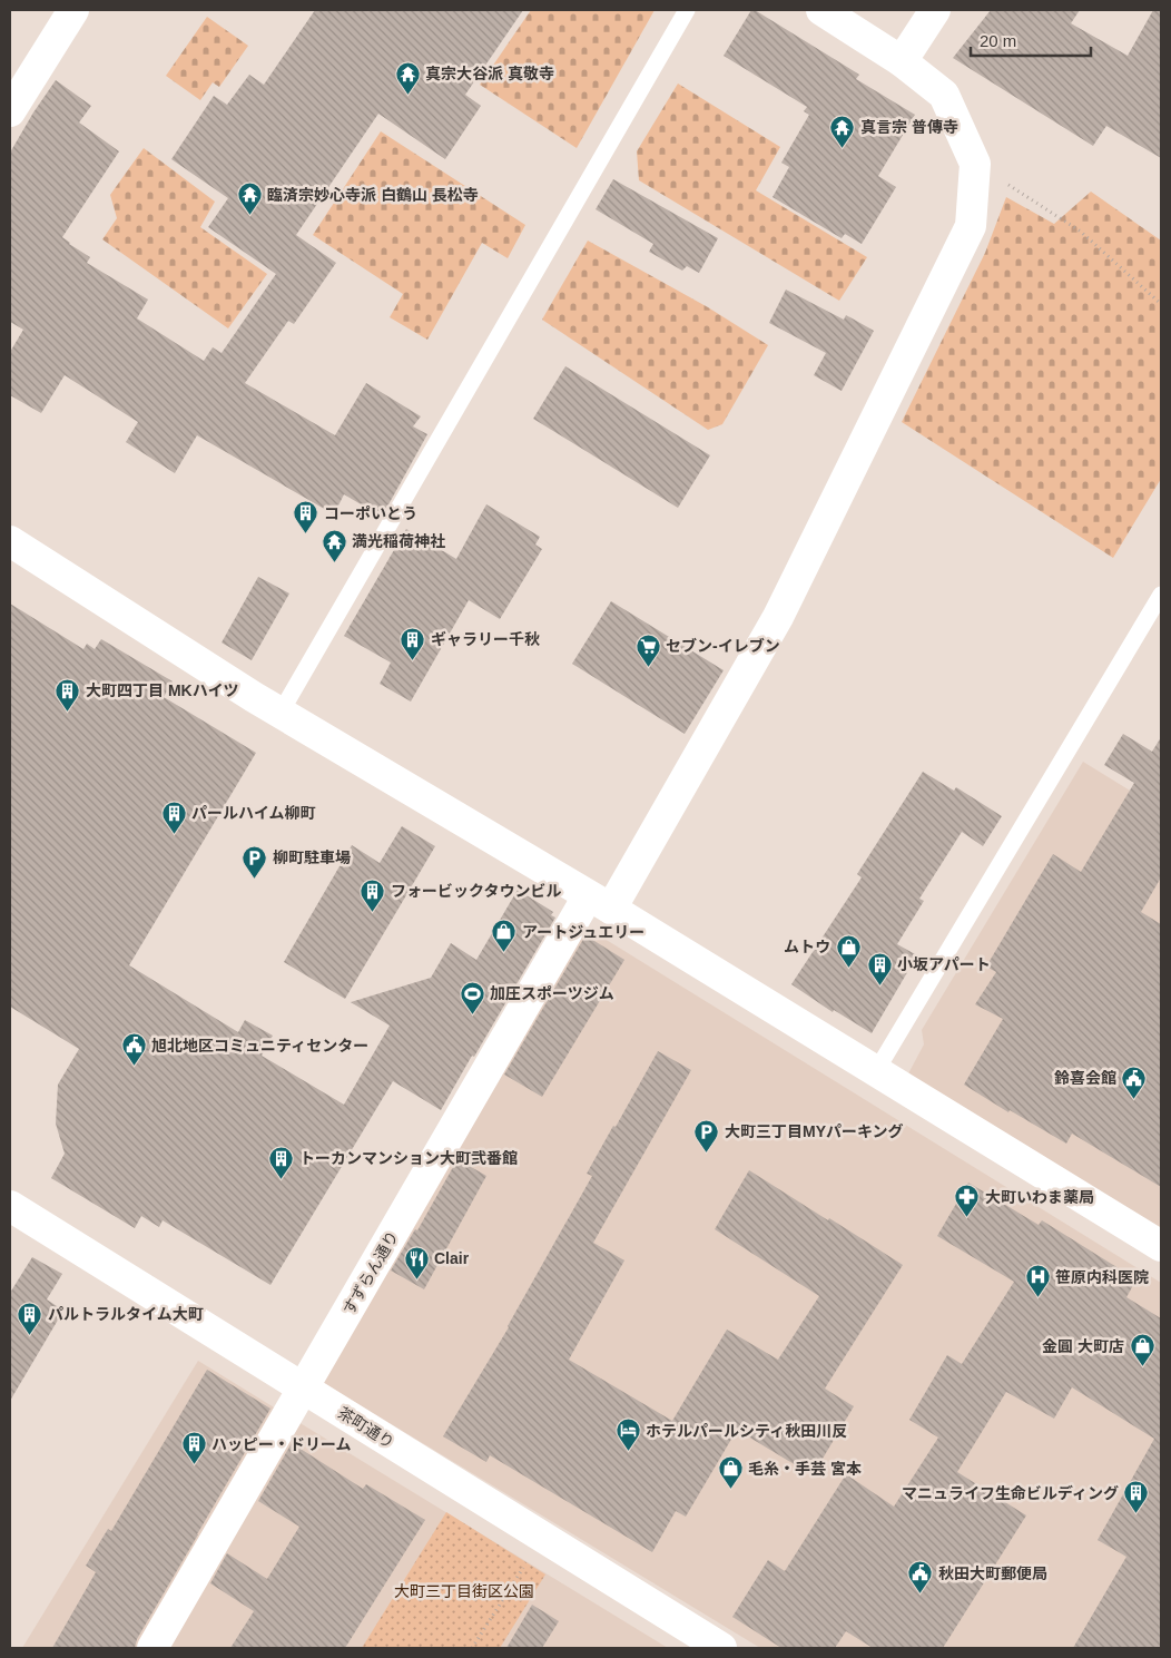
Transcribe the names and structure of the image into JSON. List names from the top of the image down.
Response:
{
  "streets": {
    "street": ["すずらん通り", "茶町通り"]
  },
  "crossings": [
    ["すずらん通り", "茶町通り"]
  ],
  "parks": ["大町三丁目街区公園"],
  "places": {
    "temple": [
      "真宗大谷派 真敬寺",
      "真言宗 普傳寺",
      "臨済宗妙心寺派 白鶴山 長松寺",
      "満光稲荷神社"
    ],
    "building": [
      "コーポいとう",
      "ギャラリー千秋",
      "大町四丁目 MKハイツ",
      "パールハイム柳町",
      "フォービックタウンビル",
      "小坂アパート",
      "トーカンマンション大町弐番館",
      "パルトラルタイム大町",
      "ハッピー・ドリーム",
      "マニュライフ生命ビルディング"
    ],
    "supermarket": ["セブン-イレブン"],
    "parking": ["柳町駐車場", "大町三丁目MYパーキング"],
    "shop": [
      "アートジュエリー",
      "ムトウ",
      "金圓 大町店",
      "毛糸・手芸 宮本"
    ],
    "sports": ["加圧スポーツジム"],
    "public building": ["旭北地区コミュニティセンター", "鈴喜会館", "秋田大町郵便局"],
    "pharmacy": ["大町いわま薬局"],
    "restaurant": ["Clair"],
    "hospital": ["笹原内科医院"],
    "hotel": ["ホテルパールシティ秋田川反"]
  },
  "scale_bar": "20 m"
}
